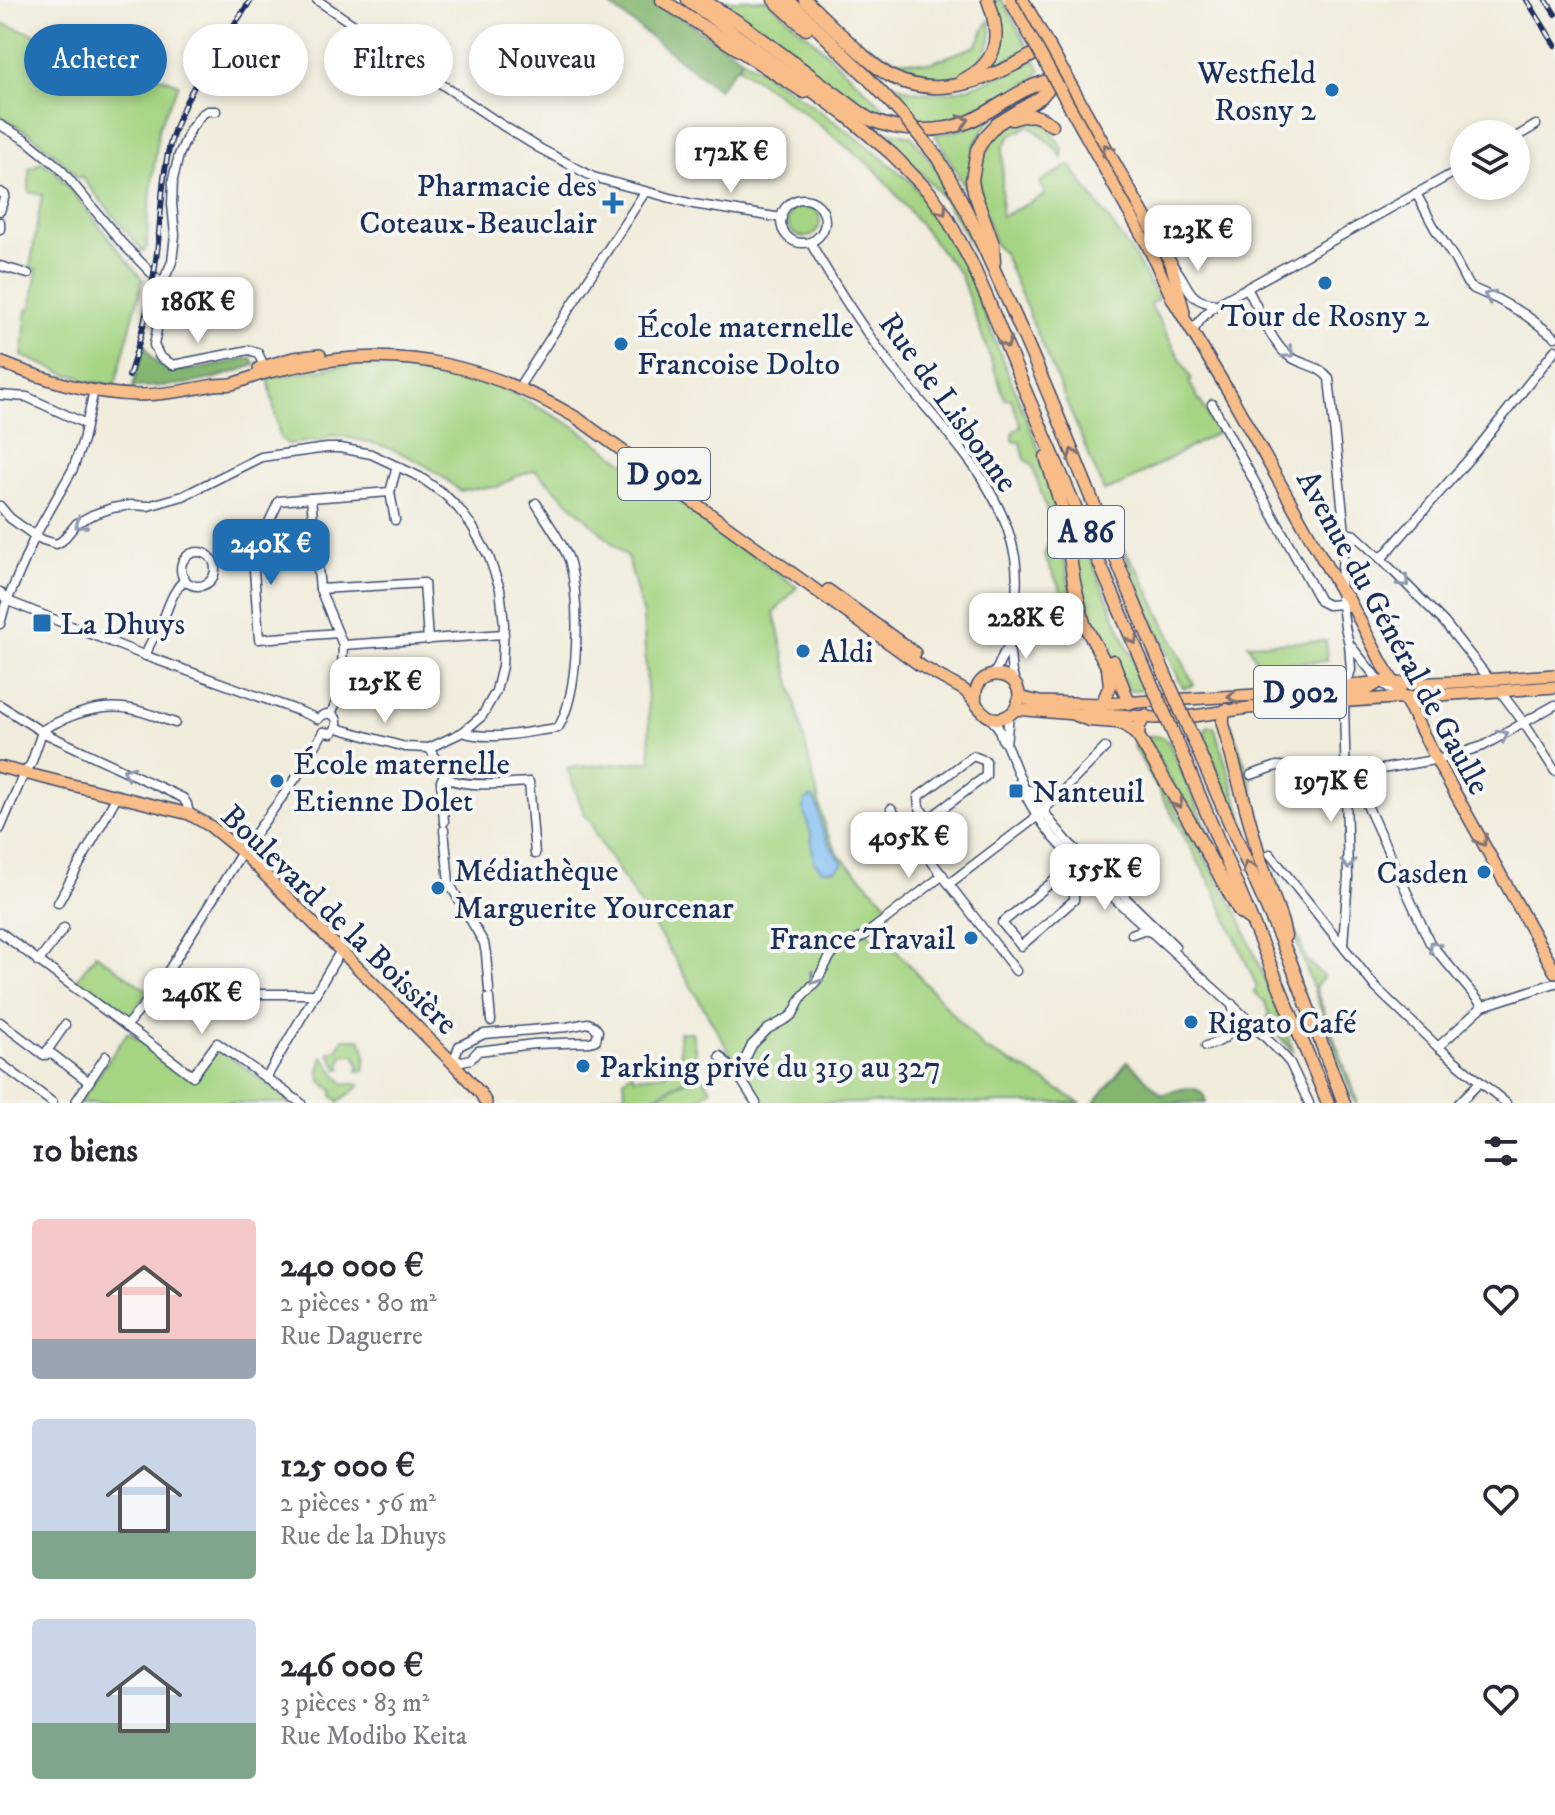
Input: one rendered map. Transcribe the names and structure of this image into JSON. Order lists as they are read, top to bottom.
{
  "streets": {
    "highway": ["A 86"],
    "main road": ["D 902", "Avenue du Général de Gaulle", "Boulevard de la Boissière"],
    "street": ["Rue de Lisbonne"]
  },
  "crossings": [
    ["Rue de Lisbonne", "D 902"],
    ["D 902", "Avenue du Général de Gaulle"]
  ],
  "places": {
    "other": [
      "Westfield Rosny 2",
      "Tour de Rosny 2",
      "École maternelle Francoise Dolto",
      "Aldi",
      "École maternelle Etienne Dolet",
      "Casden",
      "Médiathèque Marguerite Yourcenar",
      "France Travail",
      "Rigato Café",
      "Parking privé du 319 au 327"
    ],
    "health": ["Pharmacie des Coteaux-Beauclair"],
    "transit": ["La Dhuys", "Nanteuil"]
  },
  "page": {
    "chip": [
      "Acheter",
      "Louer",
      "Filtres",
      "Nouveau"
    ],
    "price": [
      "172K €",
      "123K €",
      "186K €",
      "240K €",
      "228K €",
      "125K €",
      "197K €",
      "405K €",
      "155K €",
      "246K €"
    ],
    "heading": "10 biens",
    "list": [
      {
        "name": "240 000 €",
        "note": "2 pièces · 80 m² · Rue Daguerre"
      },
      {
        "name": "125 000 €",
        "note": "2 pièces · 56 m² · Rue de la Dhuys"
      },
      {
        "name": "246 000 €",
        "note": "3 pièces · 83 m² · Rue Modibo Keita"
      }
    ]
  }
}
